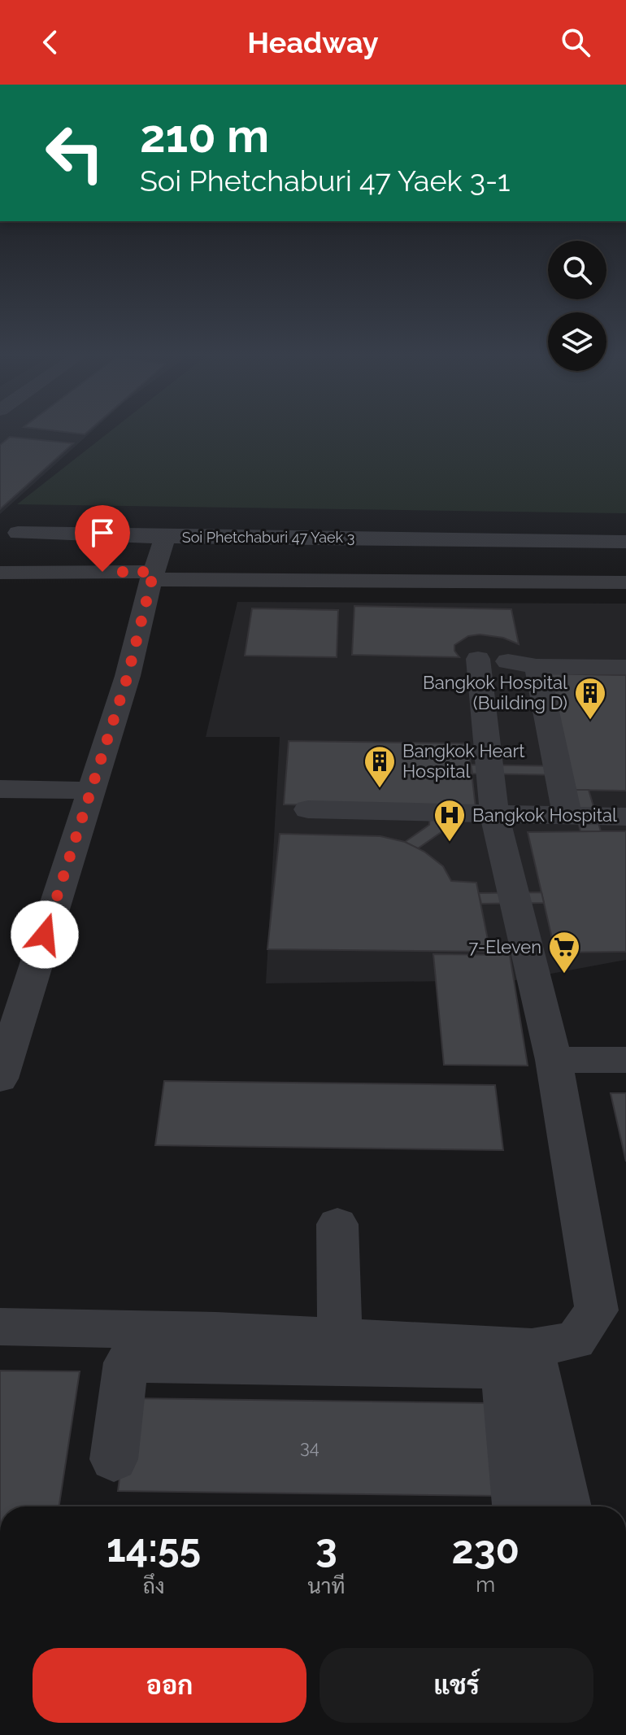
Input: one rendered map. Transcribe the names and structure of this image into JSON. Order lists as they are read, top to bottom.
{
  "streets": {
    "street": ["Soi Phetchaburi 47 Yaek 3"]
  },
  "places": {
    "building": ["Bangkok Hospital (Building D)", "Bangkok Heart Hospital"],
    "hospital": ["Bangkok Hospital"],
    "supermarket": ["7-Eleven"]
  },
  "house_numbers": ["34"],
  "page": {
    "header": "Headway",
    "turn": ["210 m", "Soi Phetchaburi 47 Yaek 3-1"],
    "eta": [
      "14:55",
      "ถึง",
      "3",
      "นาที",
      "230",
      "m"
    ],
    "buttons": ["ออก", "แชร์"]
  }
}
